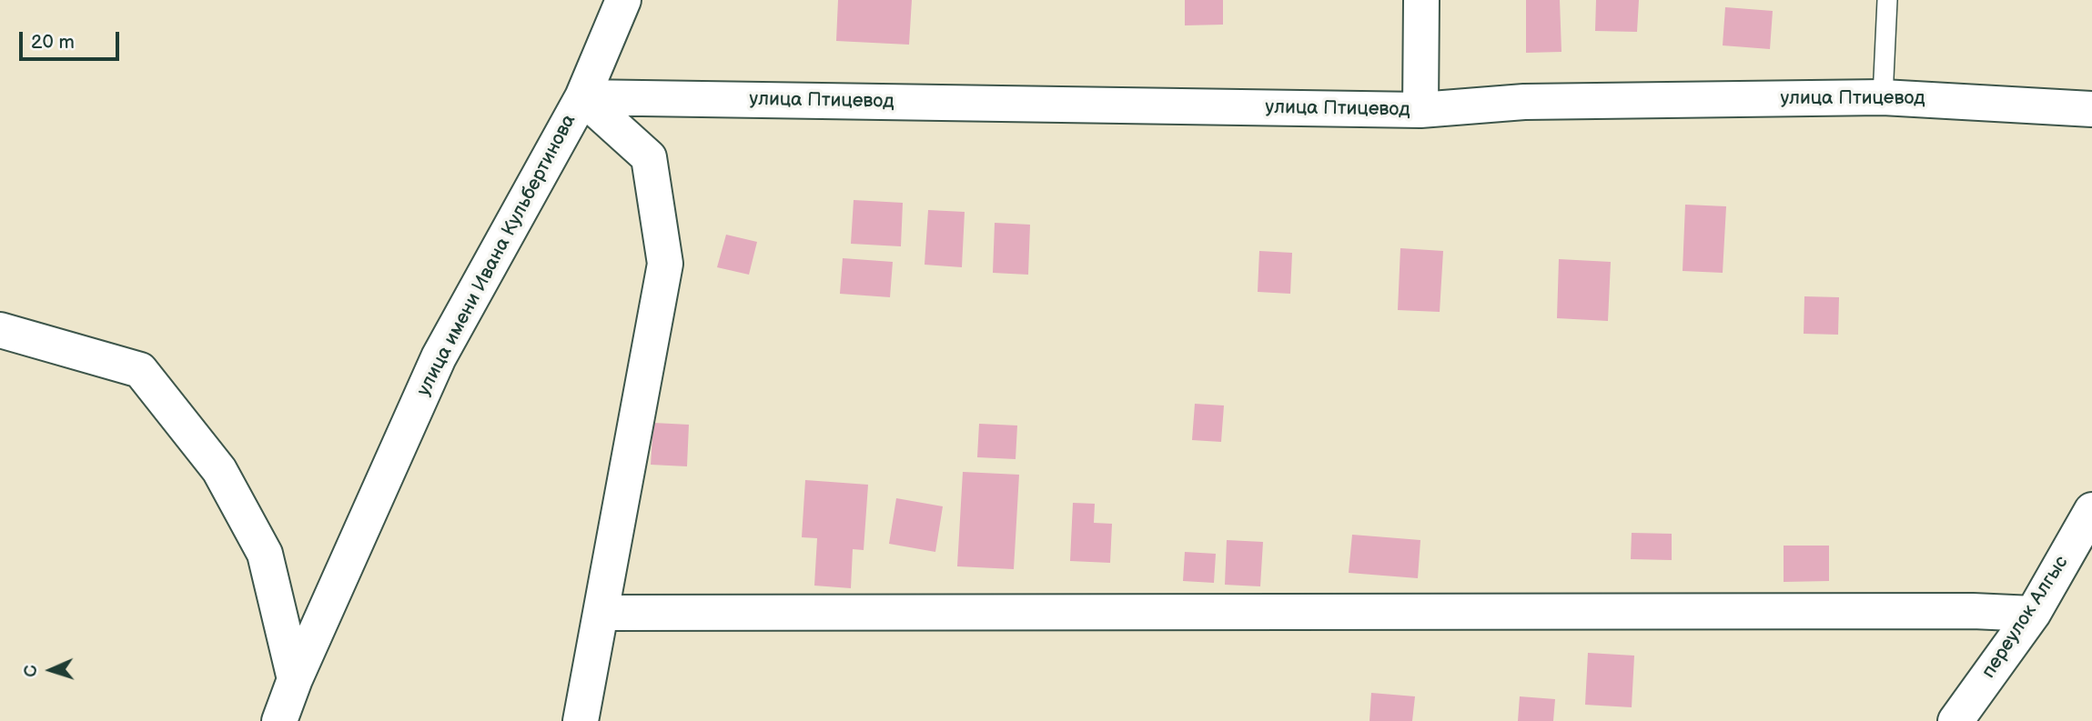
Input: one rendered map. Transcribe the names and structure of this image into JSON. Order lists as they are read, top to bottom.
{
  "streets": {
    "street": ["улица Птицевод", "улица имени Ивана Кульбертинова", "переулок Алгыс"]
  },
  "crossings": [
    ["улица Птицевод", "улица имени Ивана Кульбертинова"]
  ],
  "scale_bar": "20 m",
  "north": "left"
}
